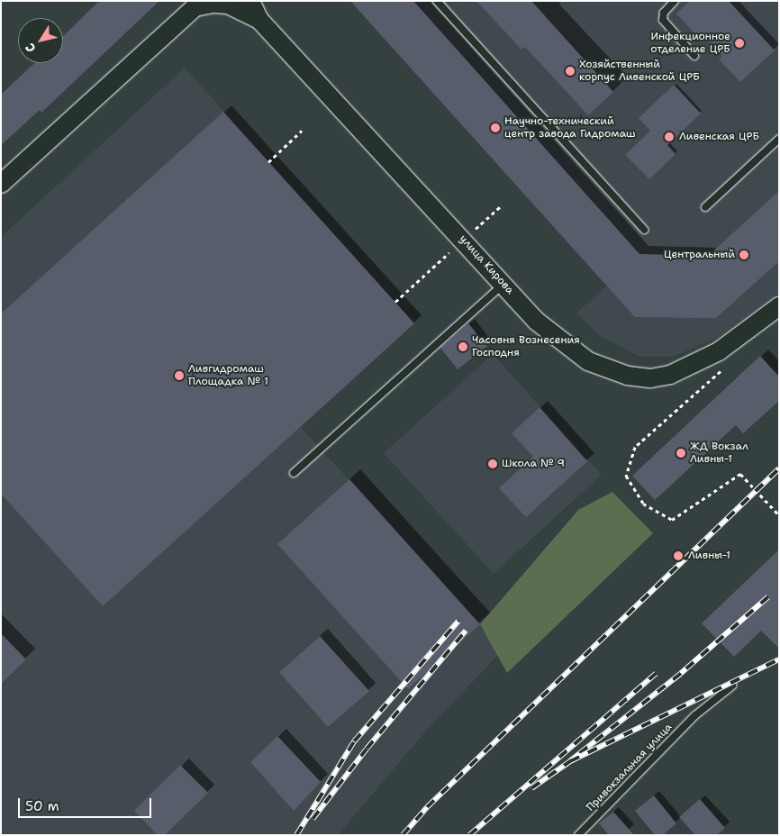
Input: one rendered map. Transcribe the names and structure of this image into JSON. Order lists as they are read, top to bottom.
{
  "streets": {
    "street": ["улица Кирова"],
    "lane": ["Привокзальная улица"]
  },
  "places": [
    "Инфекционное отделение ЦРБ",
    "Хозяйственный корпус Ливенской ЦРБ",
    "Научно-технический центр завода Гидромаш",
    "Ливенская ЦРБ",
    "Центральный",
    "Часовня Вознесения Господня",
    "Ливгидромаш Площадка № 1",
    "ЖД Вокзал Ливны-1",
    "Школа № 9",
    "Ливны-1"
  ],
  "scale_bar": "50 m",
  "north": "bottom left"
}
